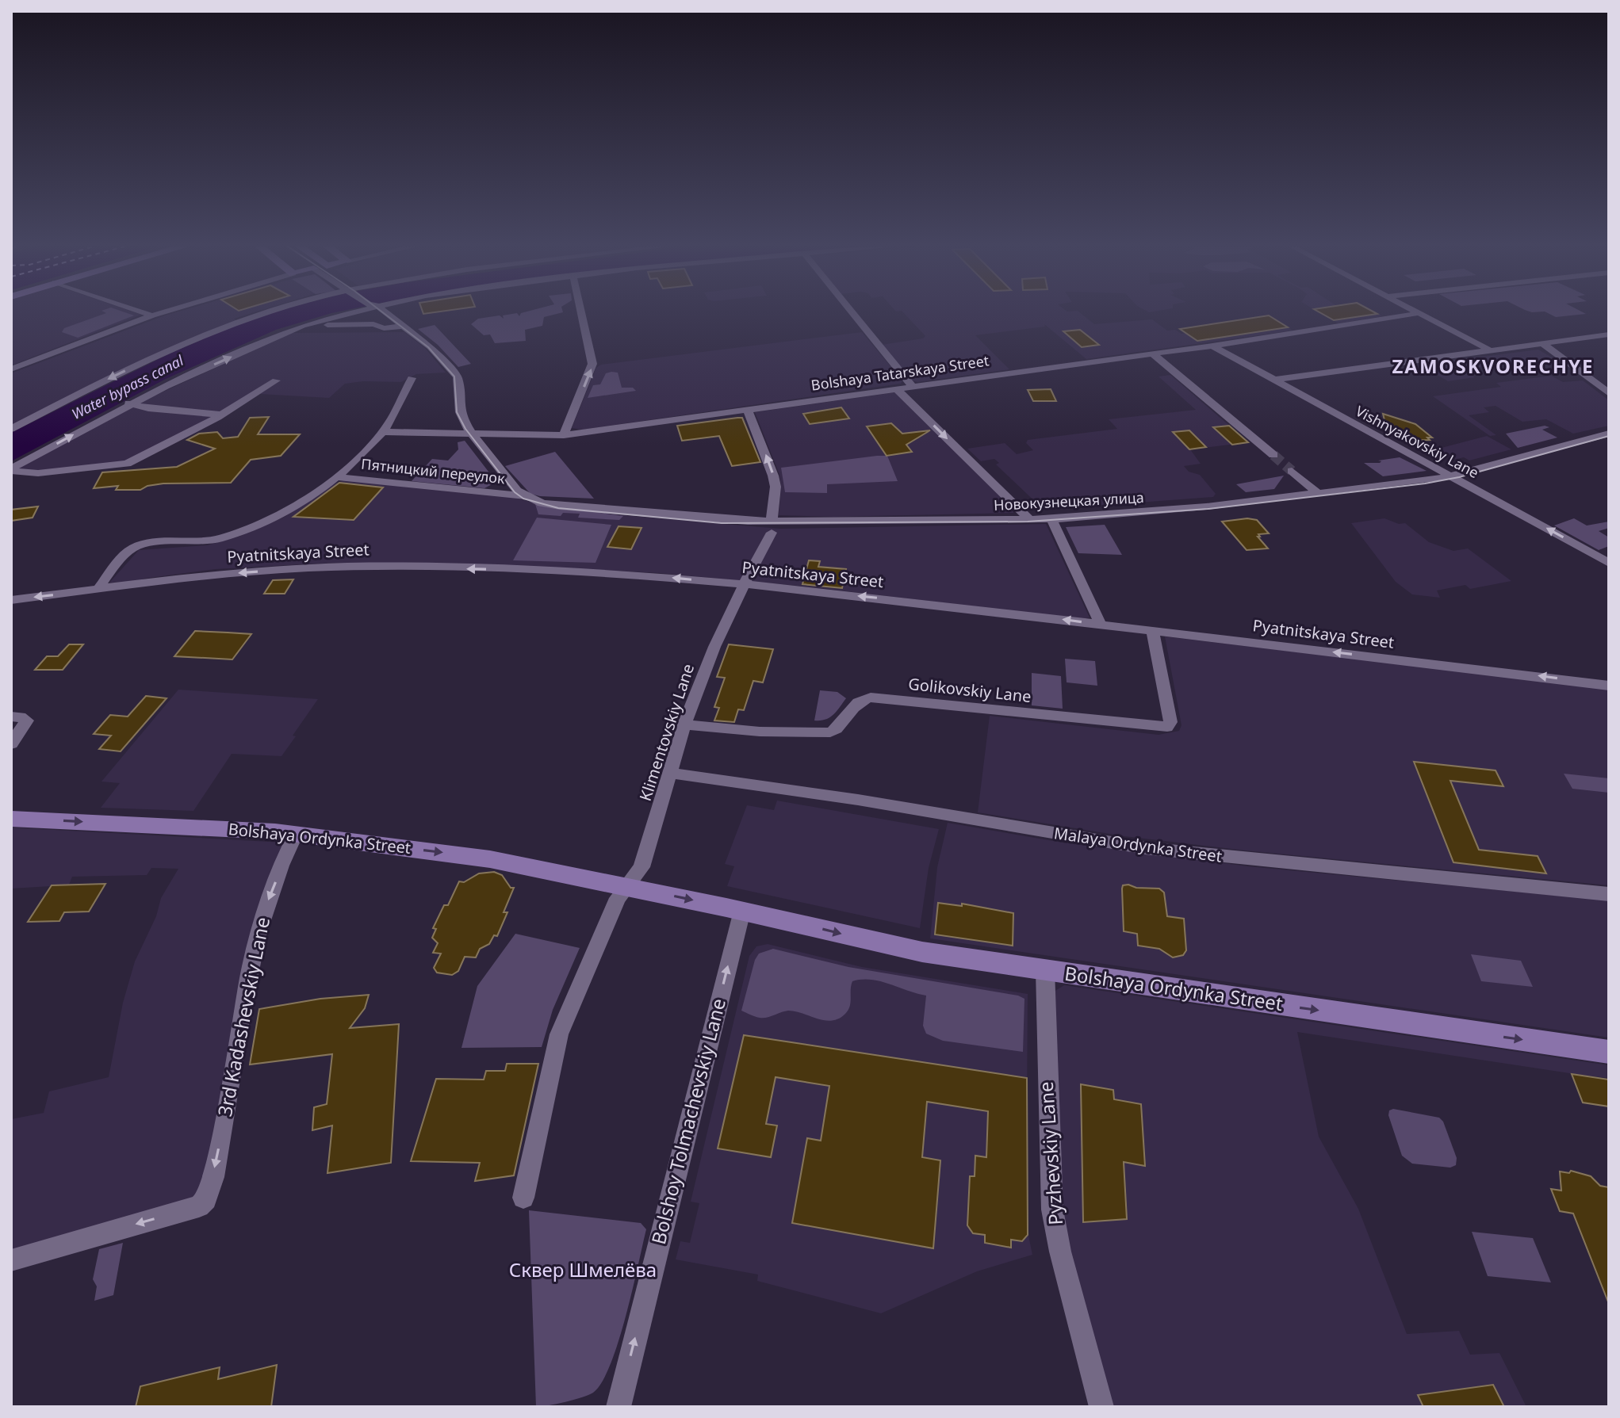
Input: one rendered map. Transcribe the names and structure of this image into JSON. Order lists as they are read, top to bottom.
{
  "streets": {
    "main road": ["Bolshaya Ordynka Street"],
    "street": [
      "Bolshaya Tatarskaya Street",
      "Vishnyakovskiy Lane",
      "Пятницкий переулок",
      "Новокузнецкая улица",
      "Pyatnitskaya Street",
      "Golikovskiy Lane",
      "Klimentovskiy Lane",
      "Malaya Ordynka Street",
      "3rd Kadashevskiy Lane",
      "Bolshoy Tolmachevskiy Lane",
      "Pyzhevskiy Lane"
    ]
  },
  "crossings": [
    ["Bolshaya Tatarskaya Street", "Vishnyakovskiy Lane"],
    ["Vishnyakovskiy Lane", "Новокузнецкая улица"],
    ["Пятницкий переулок", "Новокузнецкая улица"],
    ["Новокузнецкая улица", "Klimentovskiy Lane"],
    ["Pyatnitskaya Street", "Golikovskiy Lane"],
    ["Golikovskiy Lane", "Klimentovskiy Lane"],
    ["Klimentovskiy Lane", "Bolshaya Ordynka Street"],
    ["Klimentovskiy Lane", "Malaya Ordynka Street"],
    ["Bolshaya Ordynka Street", "3rd Kadashevskiy Lane"],
    ["Bolshaya Ordynka Street", "Bolshoy Tolmachevskiy Lane"],
    ["Bolshaya Ordynka Street", "Pyzhevskiy Lane"]
  ],
  "one_way": [
    "Vishnyakovskiy Lane",
    "Pyatnitskaya Street",
    "Bolshaya Ordynka Street",
    "3rd Kadashevskiy Lane",
    "Bolshoy Tolmachevskiy Lane"
  ],
  "districts": ["ZAMOSKVORECHYE"],
  "water": ["Water bypass canal"],
  "parks": ["Сквер Шмелёва"]
}
